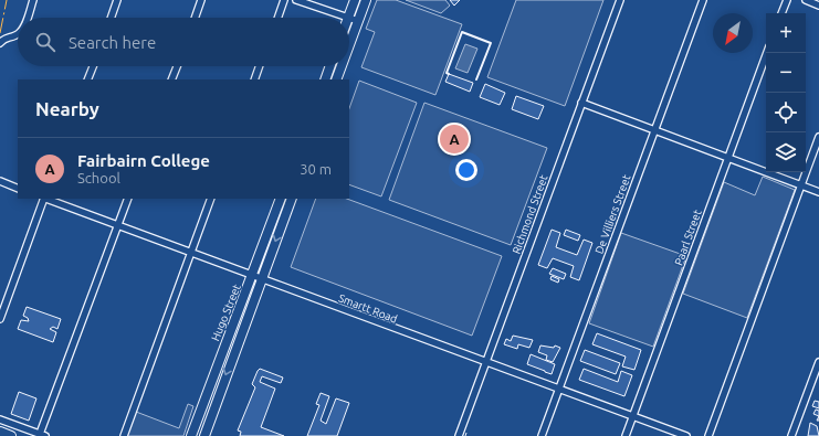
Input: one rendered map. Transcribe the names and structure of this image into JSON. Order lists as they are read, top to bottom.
{
  "streets": {
    "street": [
      "Richmond Street",
      "De Villiers Street",
      "Paarl Street",
      "Smartt Road",
      "Hugo Street"
    ]
  },
  "crossings": [
    ["Richmond Street", "Smartt Road"],
    ["De Villiers Street", "Smartt Road"],
    ["Paarl Street", "Smartt Road"],
    ["Smartt Road", "Hugo Street"]
  ],
  "north": "bottom left",
  "page": {
    "map_buttons": ["+", "−"],
    "search": "Search here",
    "heading": "Nearby",
    "pins": "A",
    "list": [
      {
        "mark": "A",
        "name": "Fairbairn College",
        "note": "School",
        "value": "30 m"
      }
    ]
  }
}
